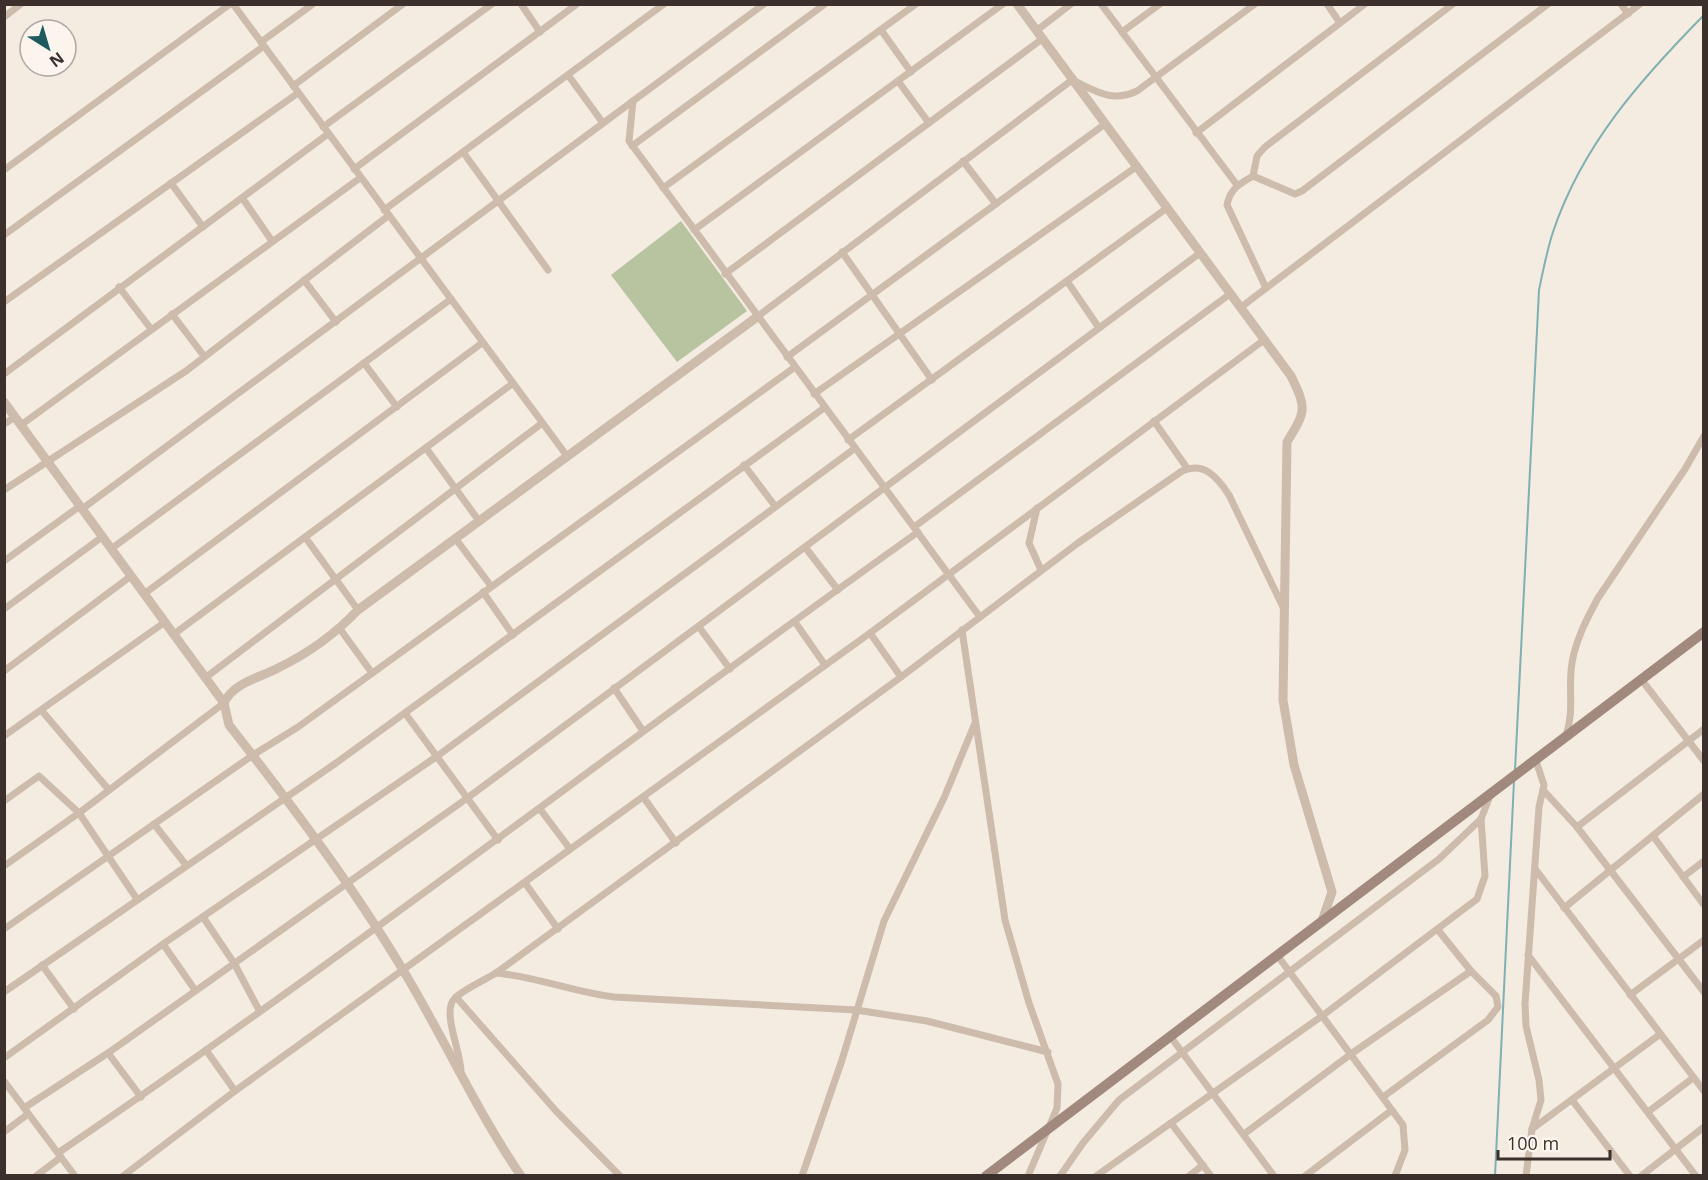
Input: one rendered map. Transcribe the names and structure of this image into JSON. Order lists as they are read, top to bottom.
{
  "scale_bar": "100 m",
  "north": "bottom right"
}
